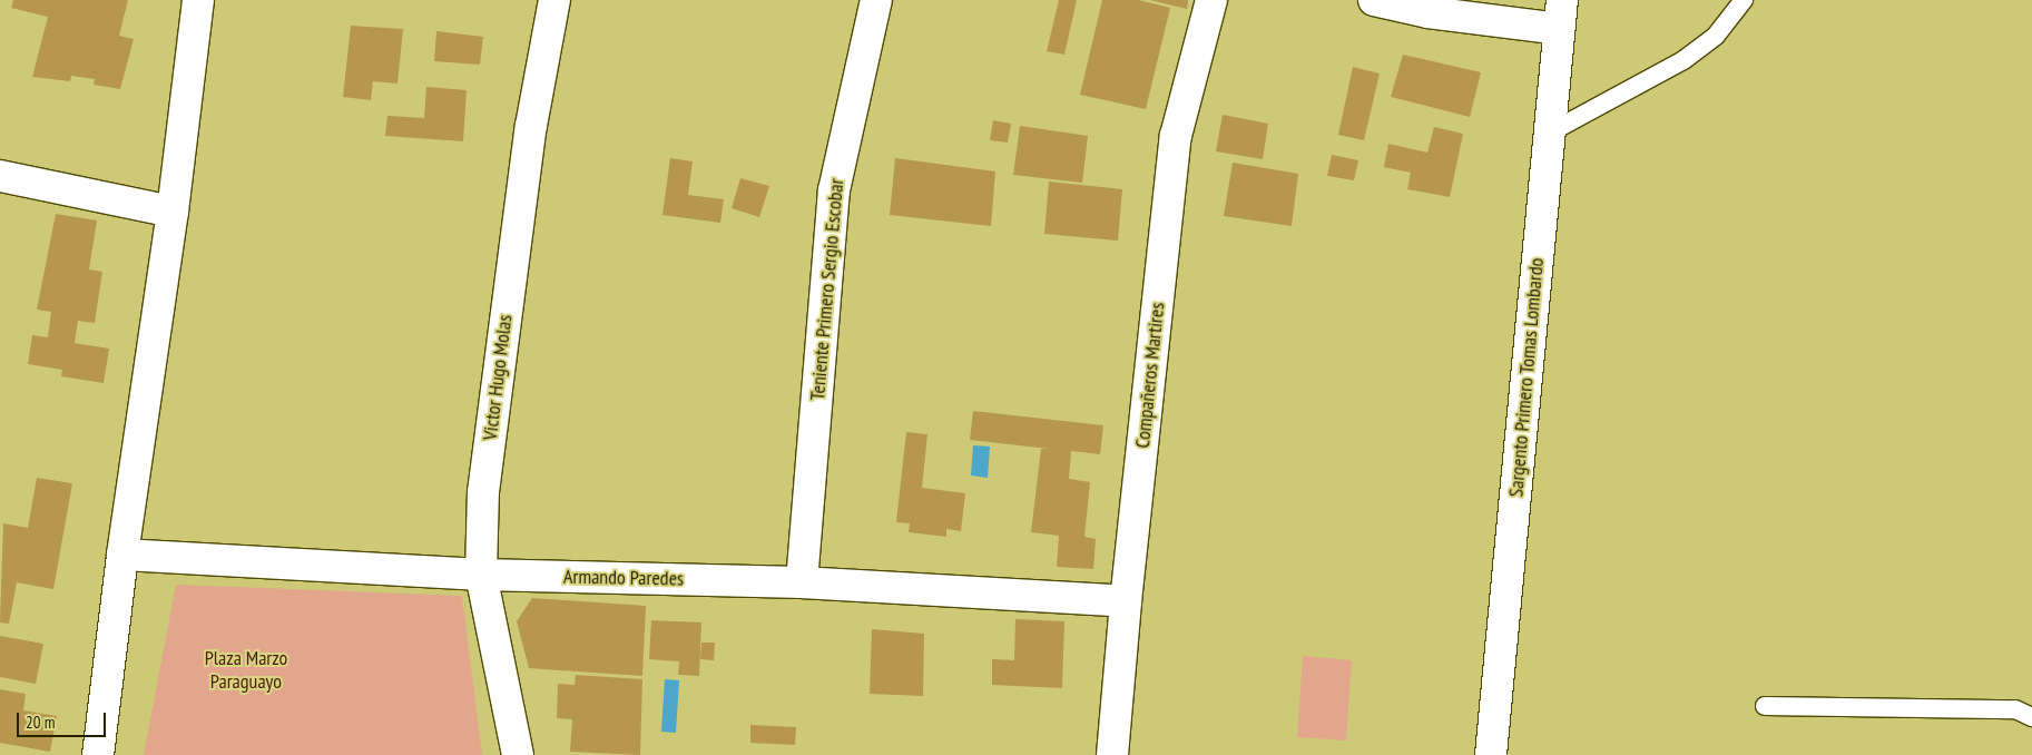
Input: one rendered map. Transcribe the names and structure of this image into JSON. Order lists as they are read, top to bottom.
{
  "streets": {
    "street": [
      "Teniente Primero Sergio Escobar",
      "Compañeros Martires",
      "Victor Hugo Molas",
      "Sargento Primero Tomas Lombardo",
      "Armando Paredes"
    ]
  },
  "crossings": [
    ["Teniente Primero Sergio Escobar", "Armando Paredes"],
    ["Compañeros Martires", "Armando Paredes"],
    ["Victor Hugo Molas", "Armando Paredes"]
  ],
  "parks": ["Plaza Marzo Paraguayo"],
  "scale_bar": "20 m"
}
